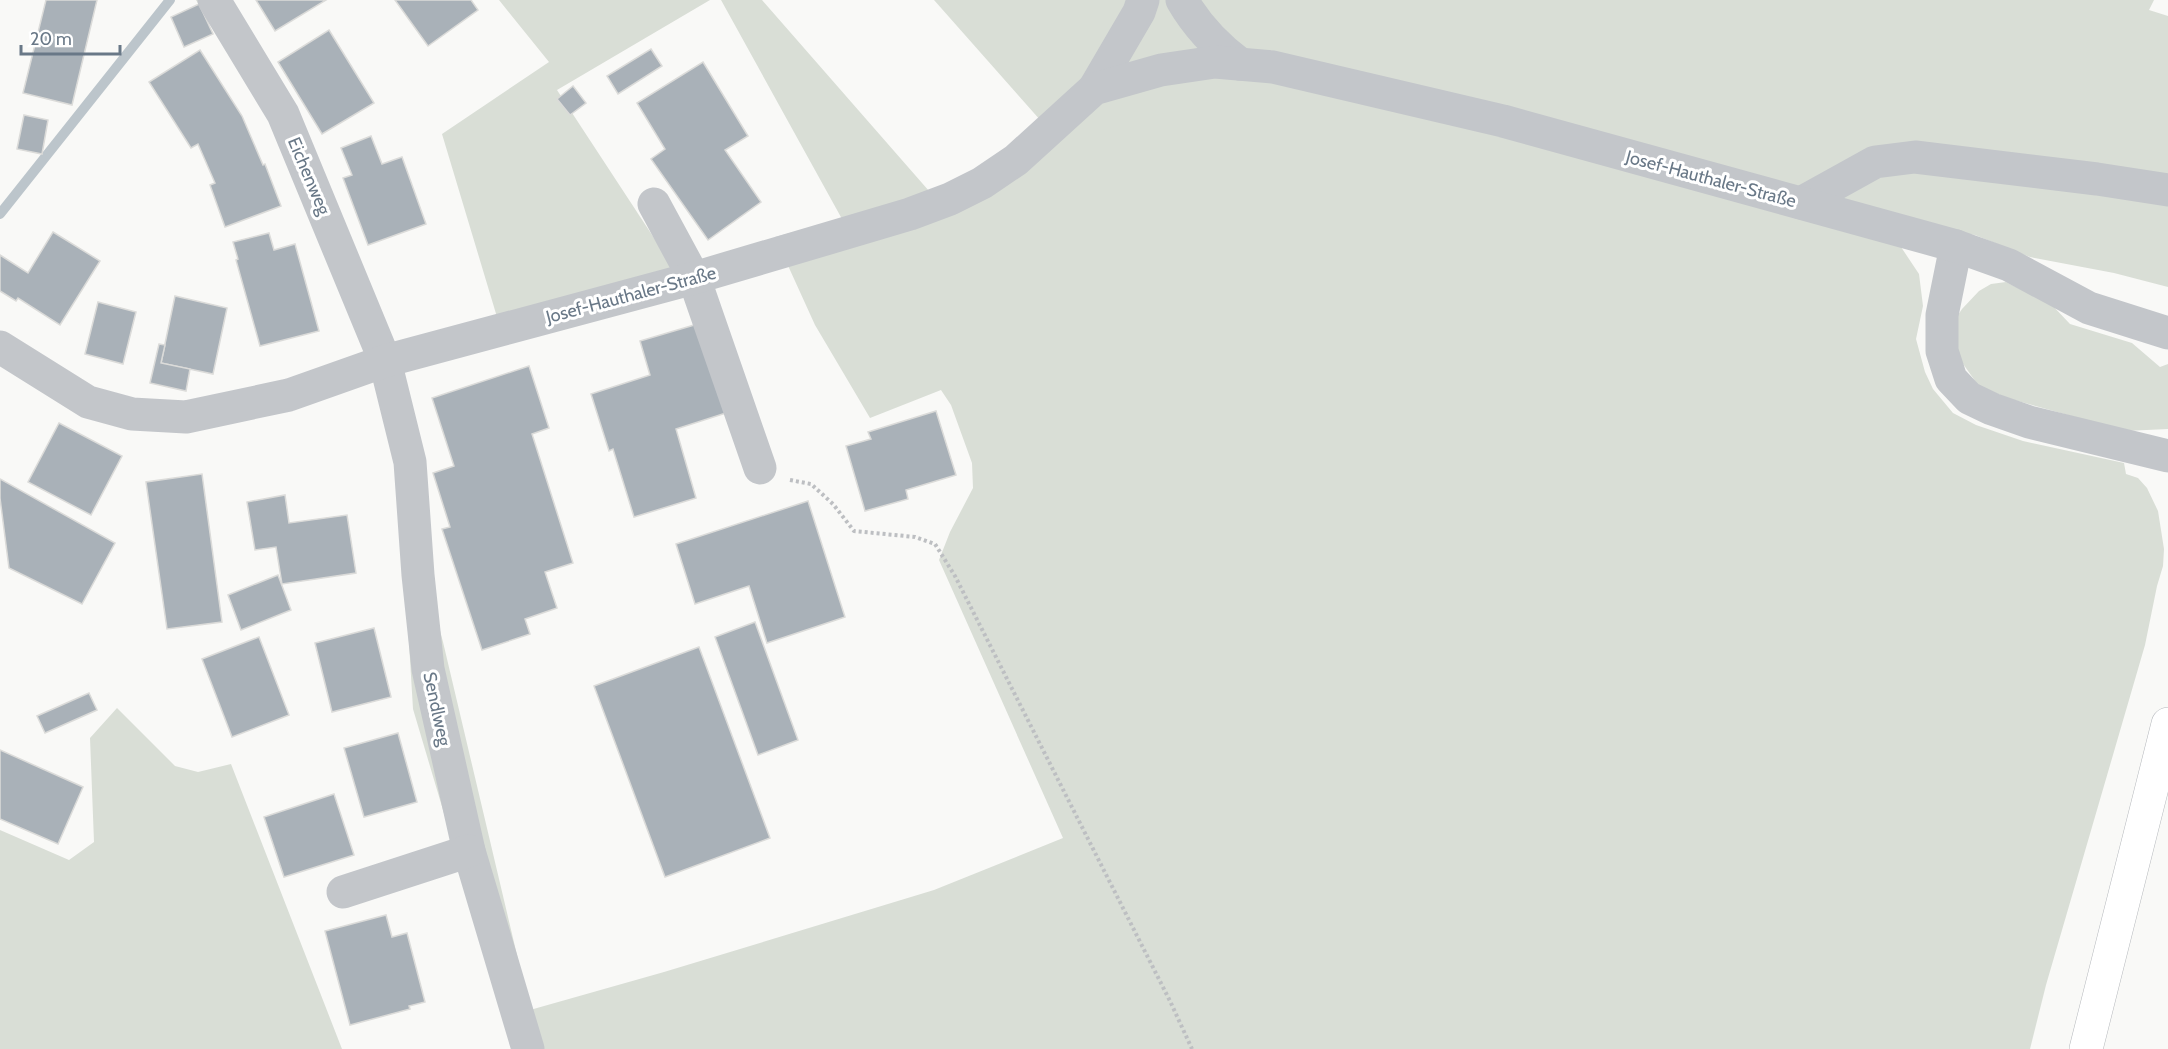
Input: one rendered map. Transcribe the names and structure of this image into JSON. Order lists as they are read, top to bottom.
{
  "streets": {
    "street": ["Eichenweg", "Josef-Hauthaler-Straße", "Sendlweg"]
  },
  "crossings": [
    ["Eichenweg", "Josef-Hauthaler-Straße"],
    ["Eichenweg", "Sendlweg"],
    ["Josef-Hauthaler-Straße", "Sendlweg"]
  ],
  "scale_bar": "20 m"
}
